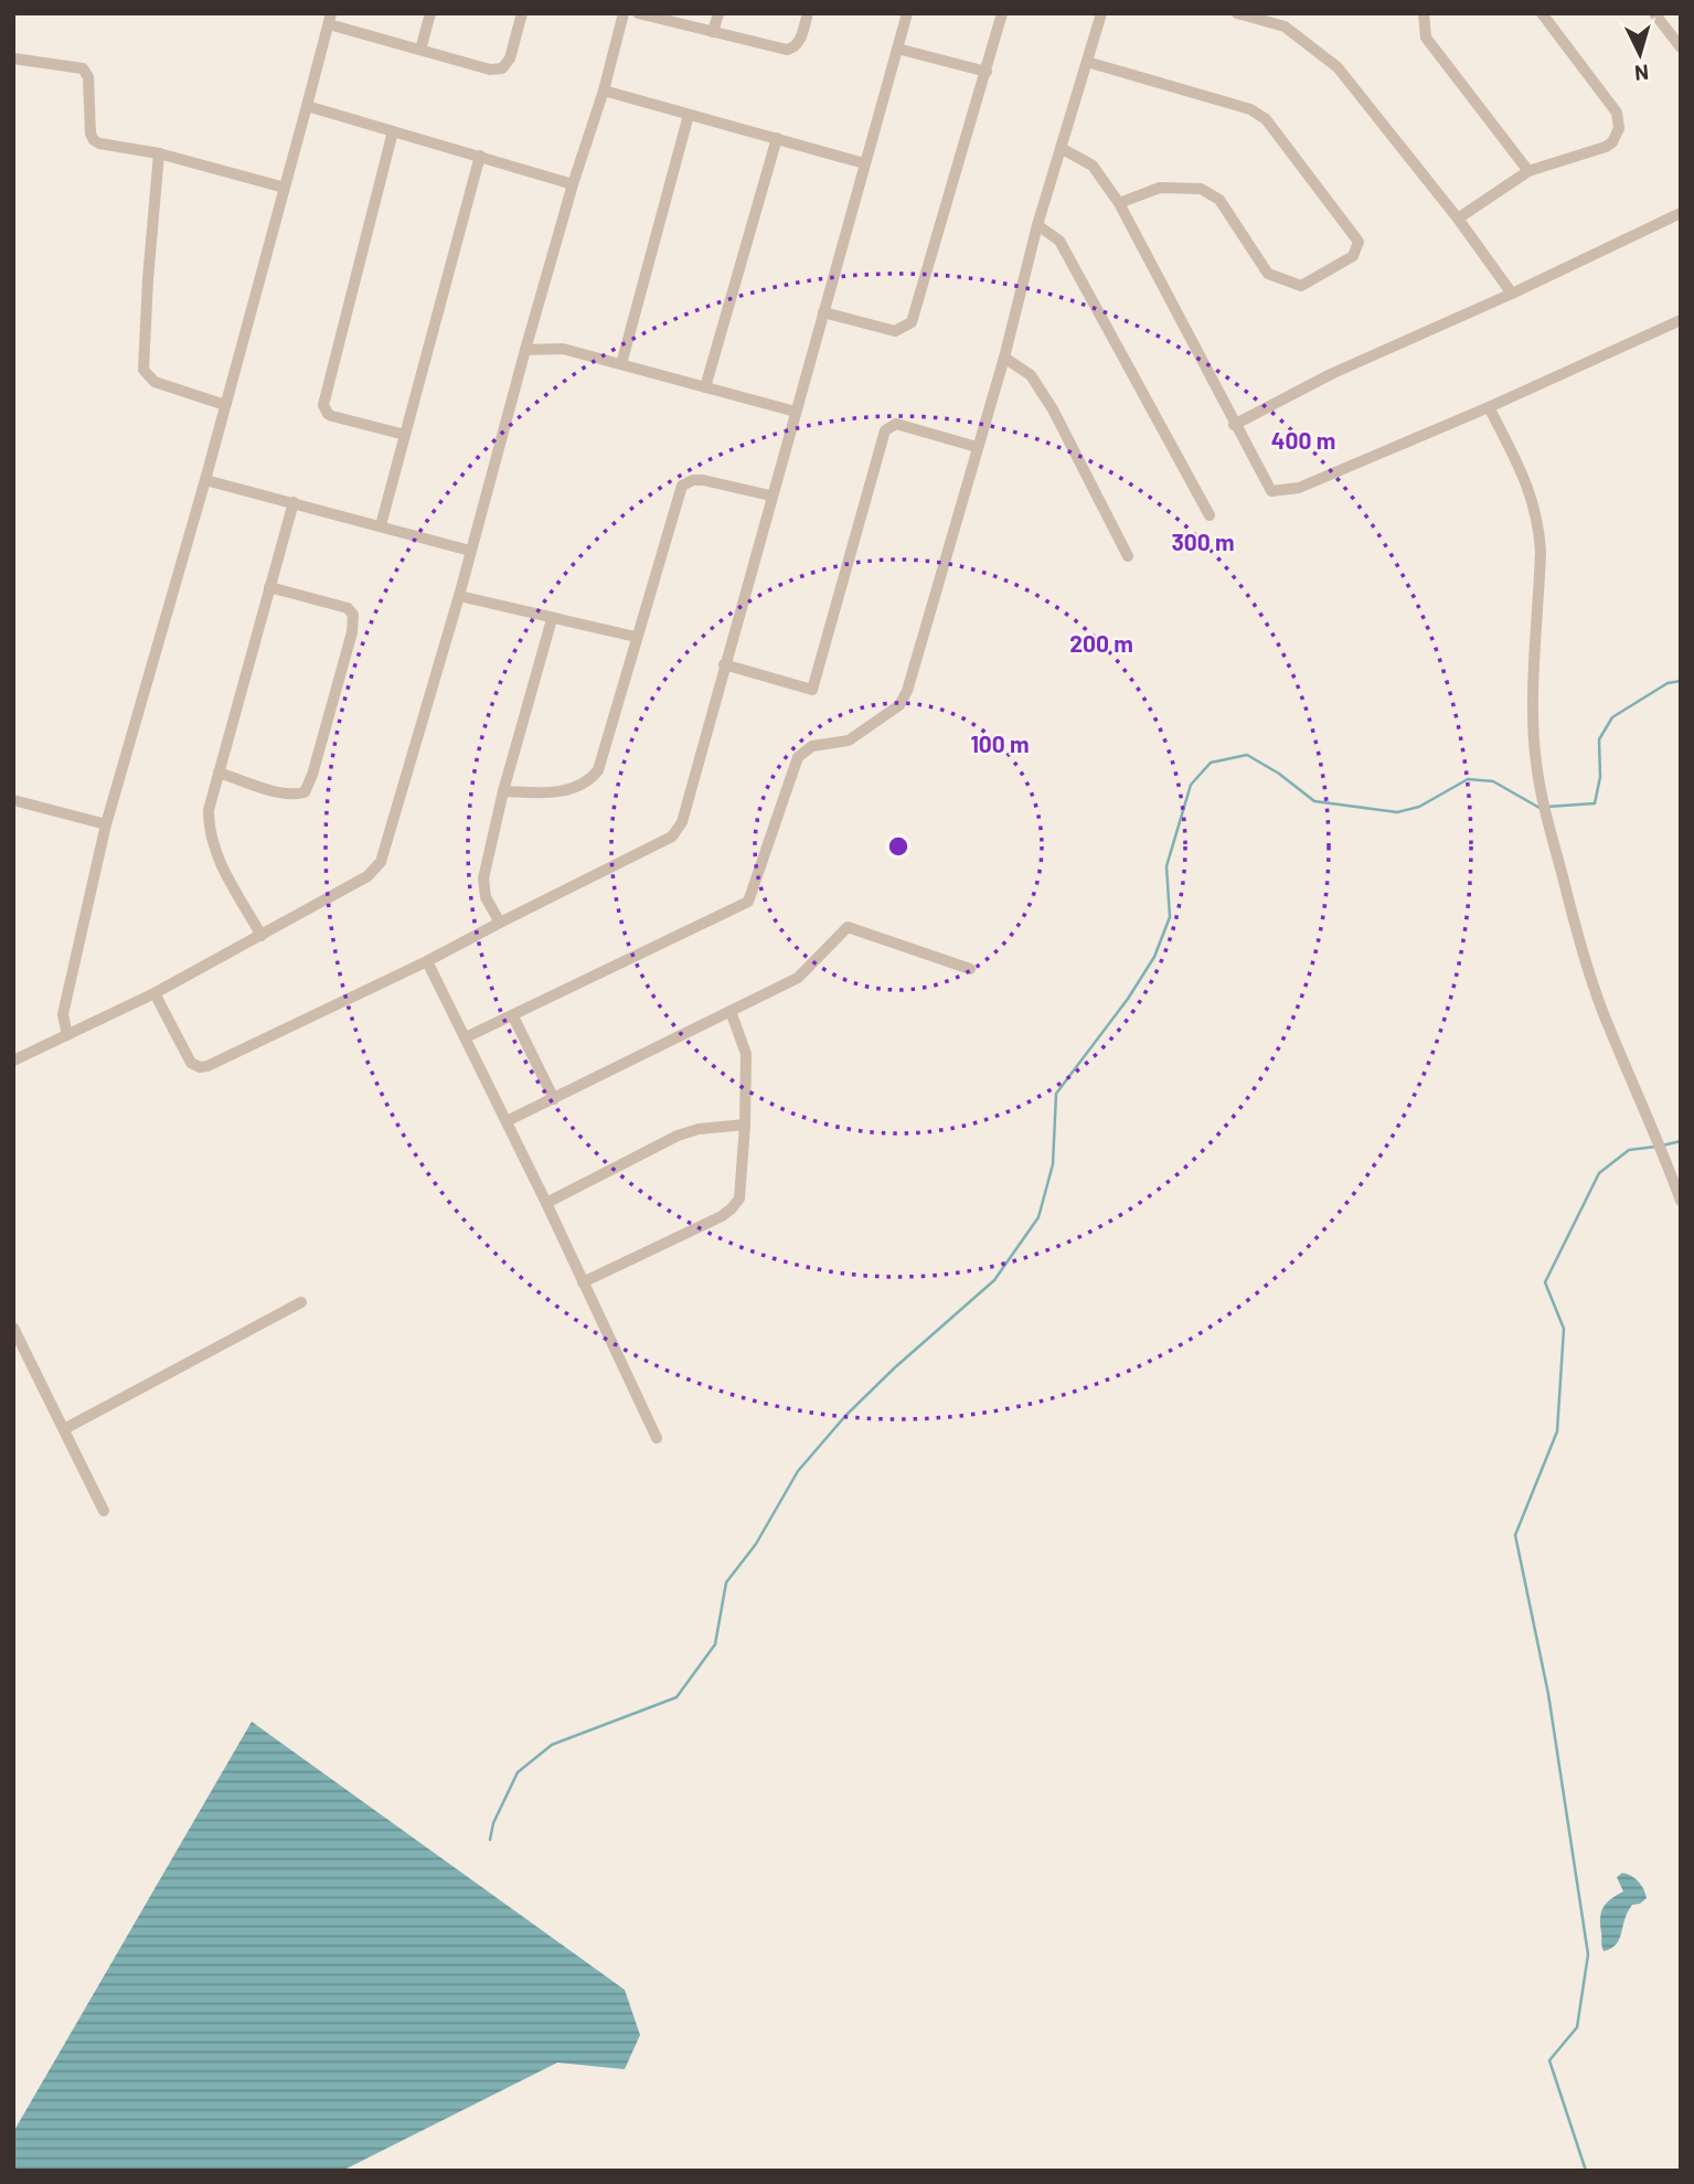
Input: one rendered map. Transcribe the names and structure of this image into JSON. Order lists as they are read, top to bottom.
{
  "north": "bottom",
  "rings": [
    "400 m",
    "300 m",
    "200 m",
    "100 m"
  ]
}
